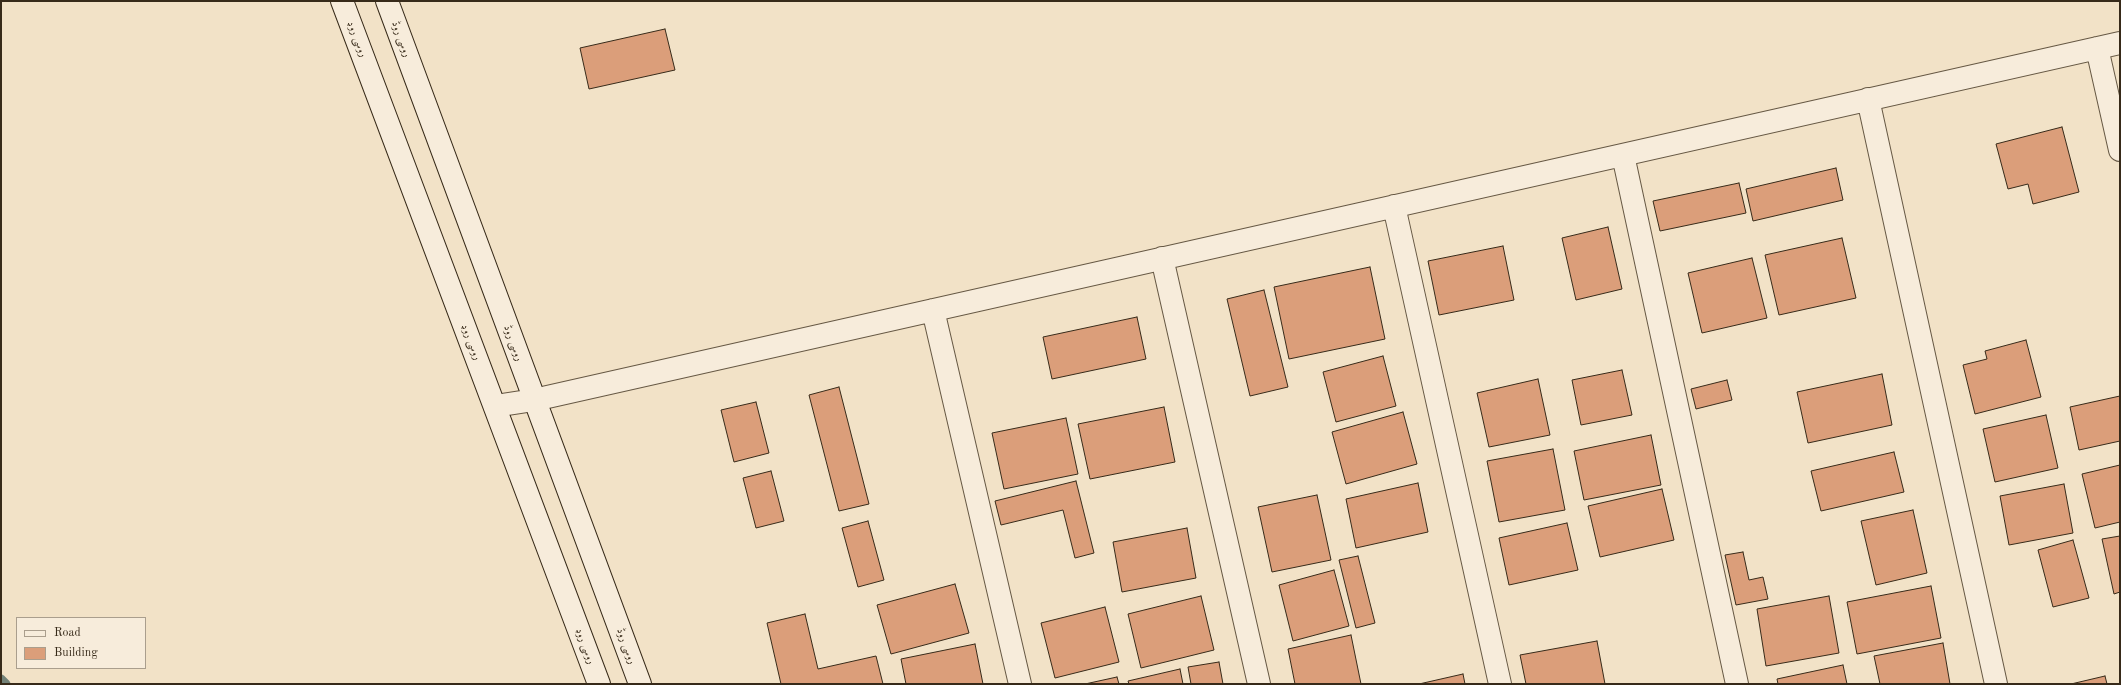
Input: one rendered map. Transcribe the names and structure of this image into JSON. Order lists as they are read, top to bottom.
{
  "streets": {
    "street": ["روسی روډ", "روسی روڈ"]
  },
  "legend": ["Road", "Building"]
}
